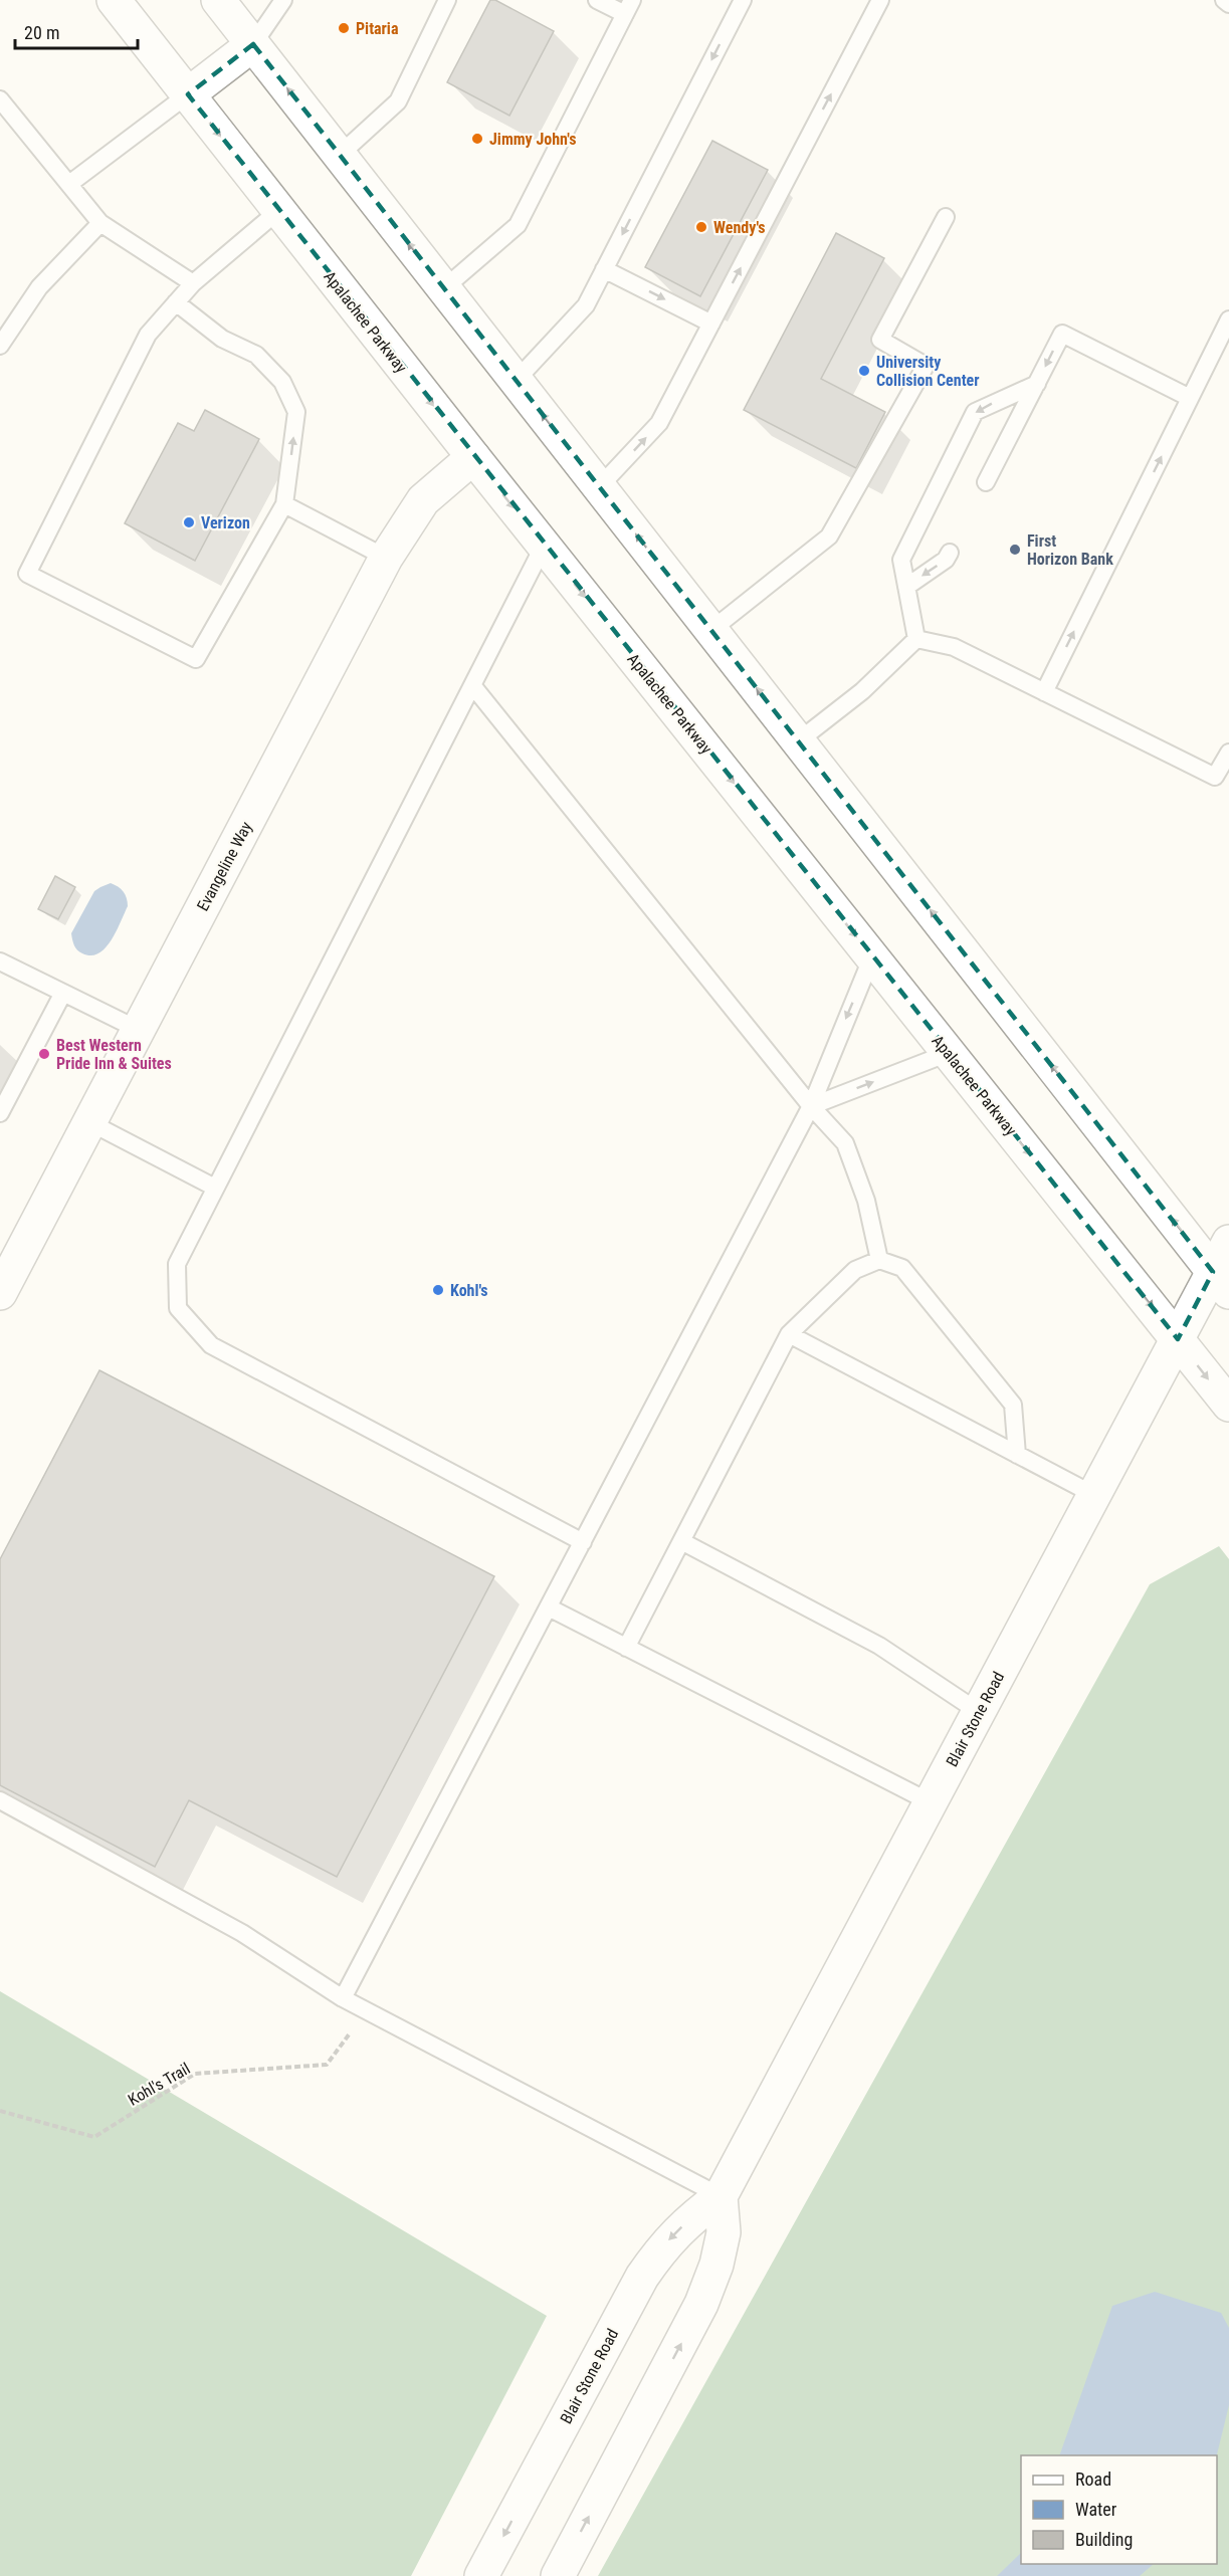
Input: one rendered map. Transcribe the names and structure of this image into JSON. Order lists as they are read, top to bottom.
{
  "streets": {
    "main road": ["Apalachee Parkway", "Evangeline Way", "Blair Stone Road"],
    "path": ["Kohl's Trail"]
  },
  "crossings": [
    ["Apalachee Parkway", "Evangeline Way"],
    ["Apalachee Parkway", "Blair Stone Road"]
  ],
  "places": [
    "Pitaria",
    "Jimmy John's",
    "Wendy's",
    "University Collision Center",
    "Verizon",
    "First Horizon Bank",
    "Best Western Pride Inn & Suites",
    "Kohl's"
  ],
  "legend": ["Road", "Water", "Building"],
  "scale_bar": "20 m"
}
